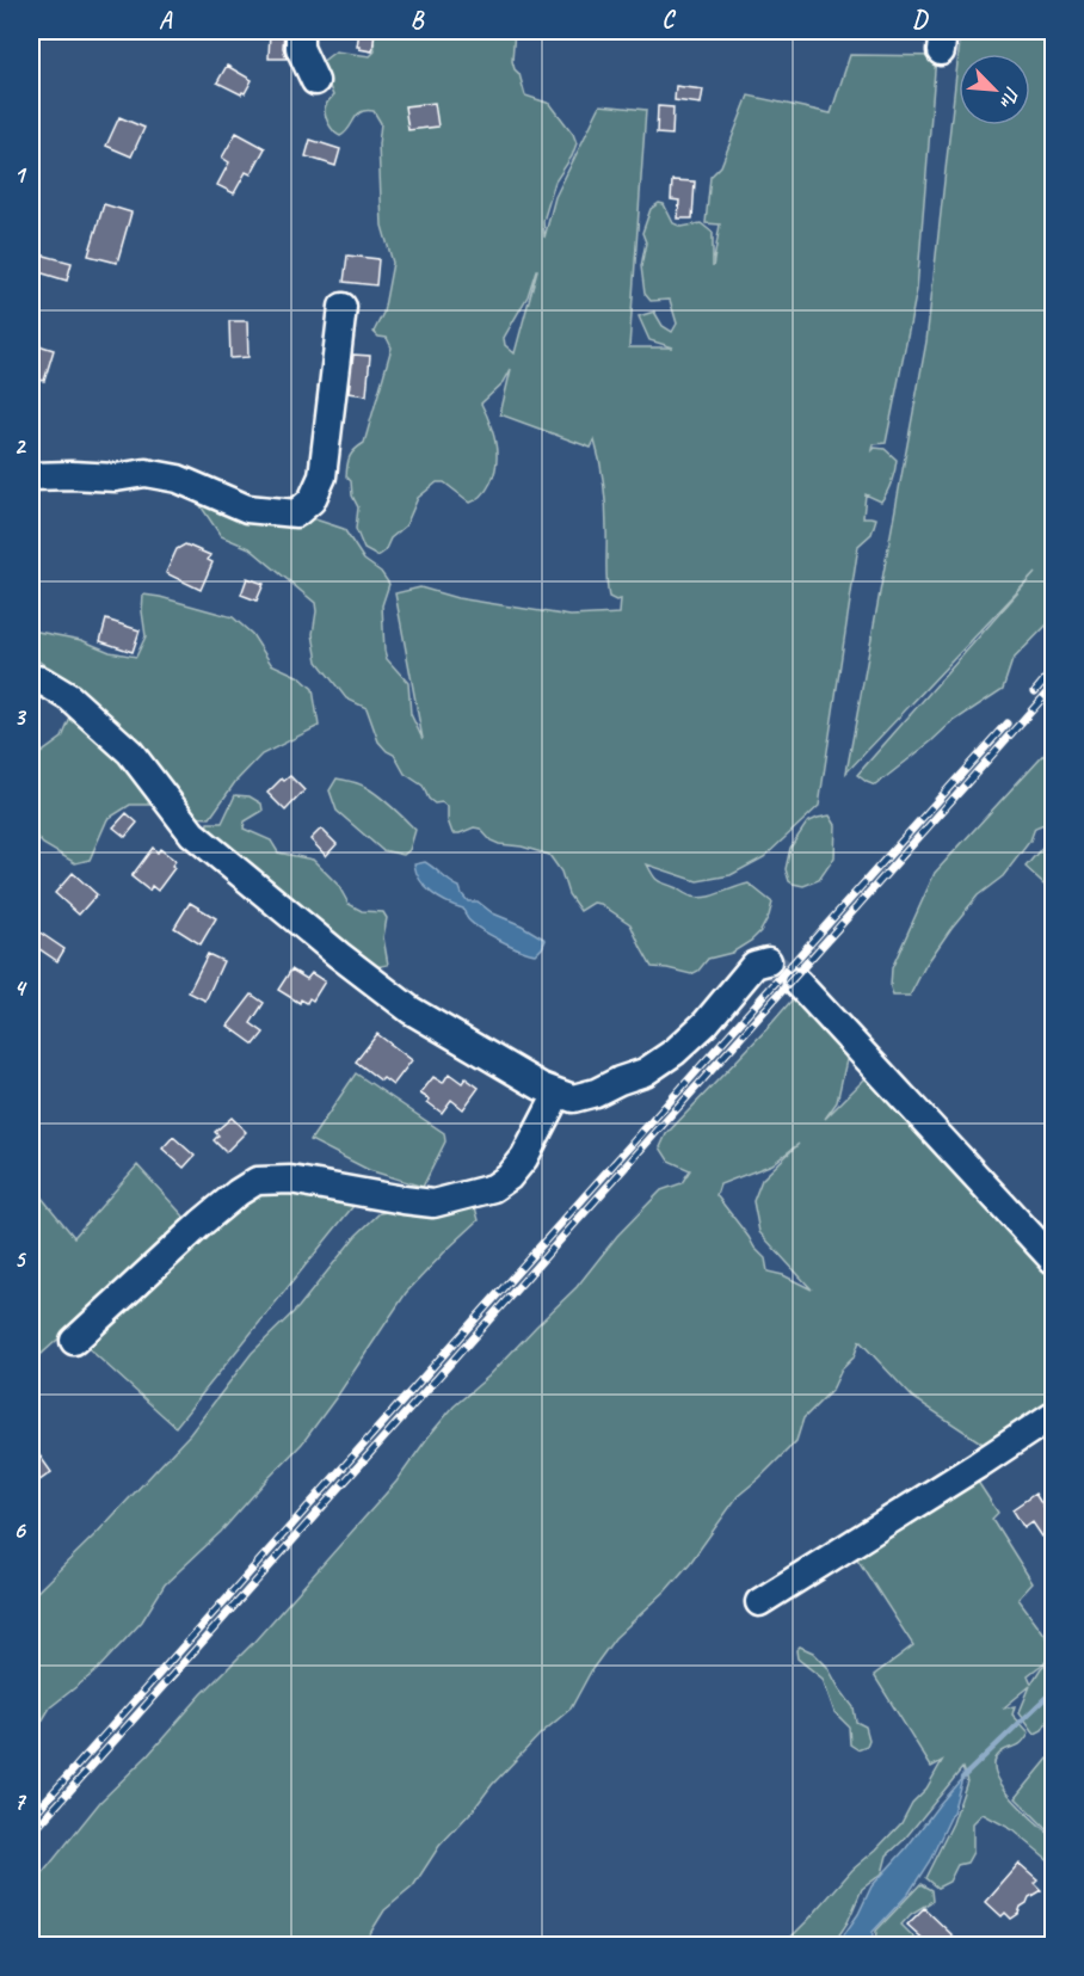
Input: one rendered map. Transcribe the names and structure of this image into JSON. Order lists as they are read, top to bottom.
{
  "north": "bottom right",
  "grid": {
    "columns": [
      "A",
      "B",
      "C",
      "D"
    ],
    "rows": [
      "1",
      "2",
      "3",
      "4",
      "5",
      "6",
      "7"
    ]
  }
}
